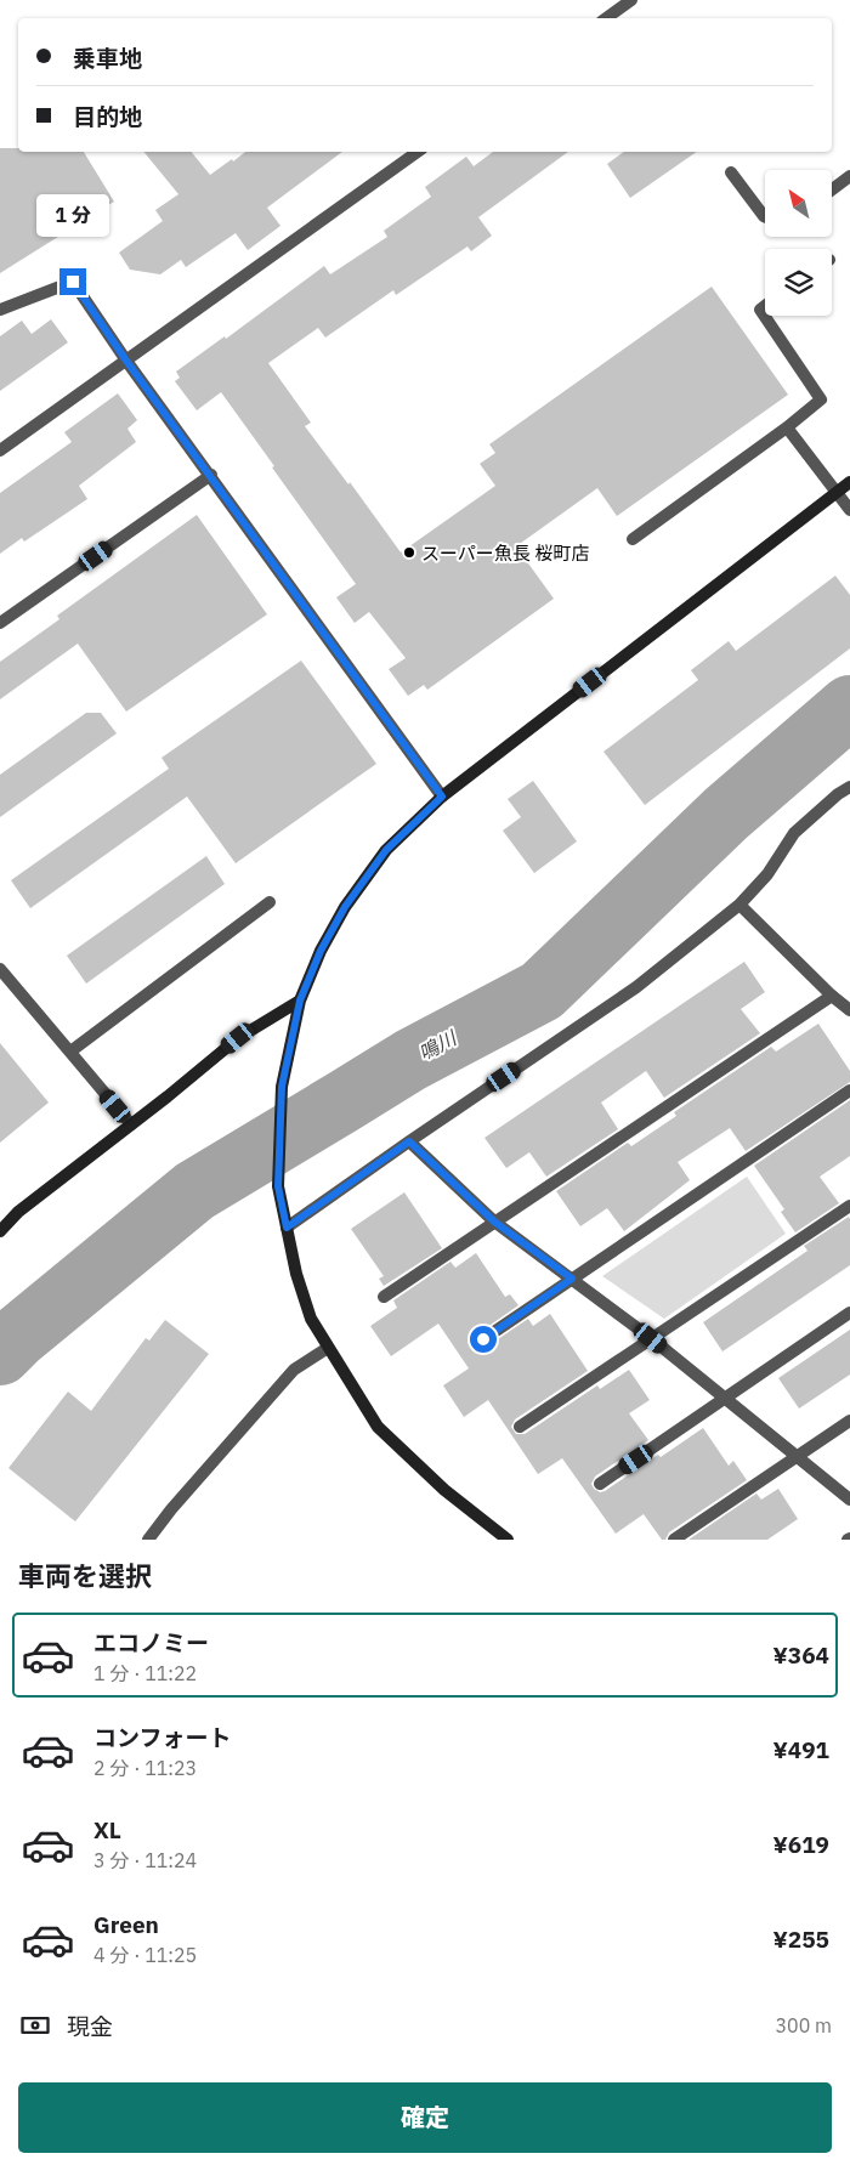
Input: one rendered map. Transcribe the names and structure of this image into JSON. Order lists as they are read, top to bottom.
{
  "water": ["鳴川"],
  "places": ["スーパー魚長 桜町店"],
  "north": "top left",
  "page": {
    "banner": ["乗車地", "目的地"],
    "bubble": "1 分",
    "heading": "車両を選択",
    "list": [
      {
        "name": "エコノミー",
        "note": "1 分 · 11:22",
        "value": "¥364"
      },
      {
        "name": "コンフォート",
        "note": "2 分 · 11:23",
        "value": "¥491"
      },
      {
        "name": "XL",
        "note": "3 分 · 11:24",
        "value": "¥619"
      },
      {
        "name": "Green",
        "note": "4 分 · 11:25",
        "value": "¥255"
      }
    ],
    "pay": ["現金", "300 m"],
    "buttons": "確定"
  }
}
